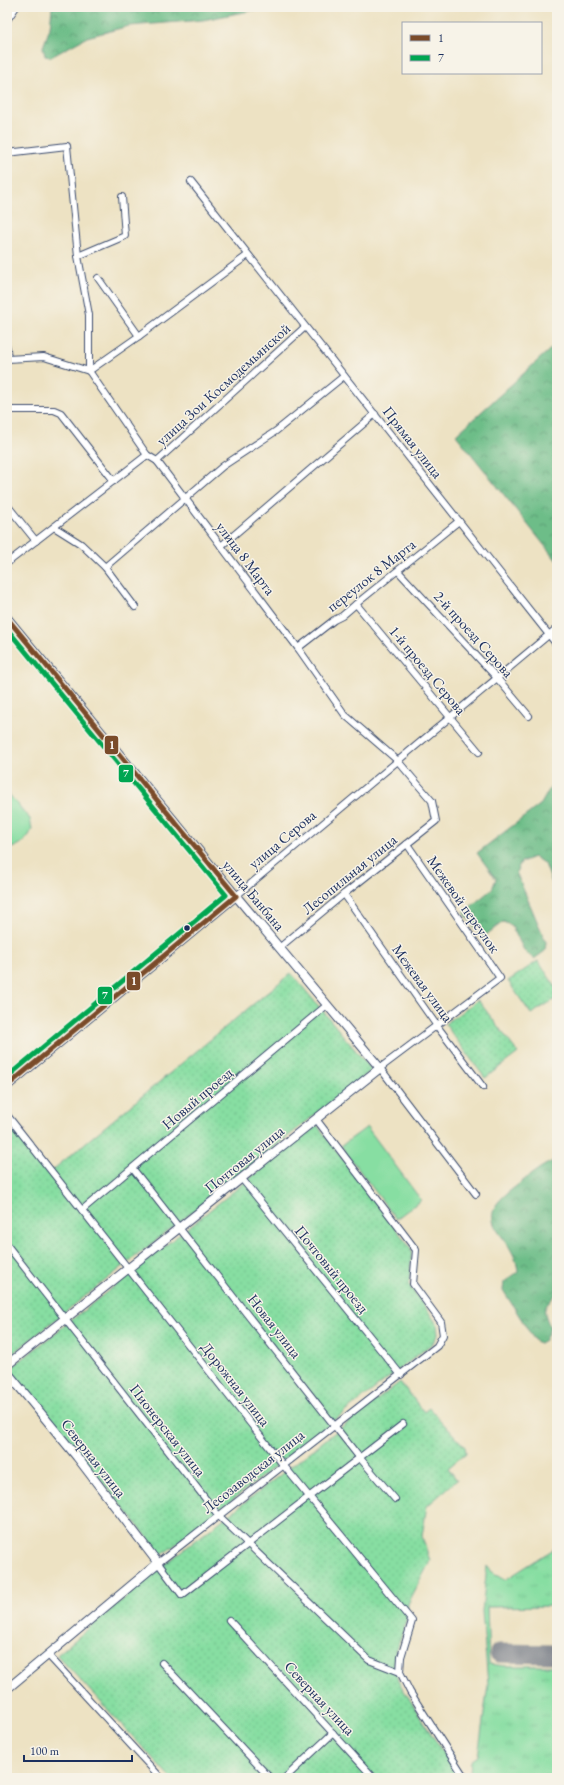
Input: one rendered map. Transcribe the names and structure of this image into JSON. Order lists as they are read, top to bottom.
{
  "streets": {
    "street": [
      "улица Зои Космодемьянской",
      "Прямая улица",
      "улица 8 Марта",
      "переулок 8 Марта",
      "2-й проезд Серова",
      "1-й проезд Серова",
      "улица Серова",
      "Лесопильная улица",
      "улица Банбана",
      "Межевой переулок",
      "Межевая улица",
      "Новый проезд",
      "Почтовая улица",
      "Почтовый проезд",
      "Новая улица",
      "Дорожная улица",
      "Пионерская улица",
      "Северная улица",
      "Лесозаводская улица"
    ]
  },
  "crossings": [
    ["улица Зои Космодемьянской", "Прямая улица"],
    ["улица Зои Космодемьянской", "улица 8 Марта"],
    ["Прямая улица", "переулок 8 Марта"],
    ["Прямая улица", "улица Серова"],
    ["улица 8 Марта", "переулок 8 Марта"],
    ["улица 8 Марта", "улица Серова"],
    ["улица 8 Марта", "Лесопильная улица"],
    ["переулок 8 Марта", "2-й проезд Серова"],
    ["переулок 8 Марта", "1-й проезд Серова"],
    ["2-й проезд Серова", "улица Серова"],
    ["1-й проезд Серова", "улица Серова"],
    ["улица Серова", "улица Банбана"],
    ["Лесопильная улица", "улица Банбана"],
    ["Лесопильная улица", "Межевой переулок"],
    ["Лесопильная улица", "Межевая улица"],
    ["улица Банбана", "Новый проезд"],
    ["улица Банбана", "Почтовая улица"],
    ["Межевой переулок", "Почтовая улица"],
    ["Межевая улица", "Почтовая улица"],
    ["Новый проезд", "Новая улица"],
    ["Новый проезд", "Дорожная улица"],
    ["Почтовая улица", "Почтовый проезд"],
    ["Почтовая улица", "Новая улица"],
    ["Почтовая улица", "Дорожная улица"],
    ["Почтовая улица", "Пионерская улица"],
    ["Почтовая улица", "Лесозаводская улица"],
    ["Почтовый проезд", "Лесозаводская улица"],
    ["Новая улица", "Лесозаводская улица"],
    ["Дорожная улица", "Пионерская улица"],
    ["Дорожная улица", "Лесозаводская улица"],
    ["Пионерская улица", "Лесозаводская улица"],
    ["Северная улица", "Лесозаводская улица"]
  ],
  "lines": ["transit line 1", "transit line 7"],
  "legend": ["1", "7"],
  "scale_bar": "100 m"
}
